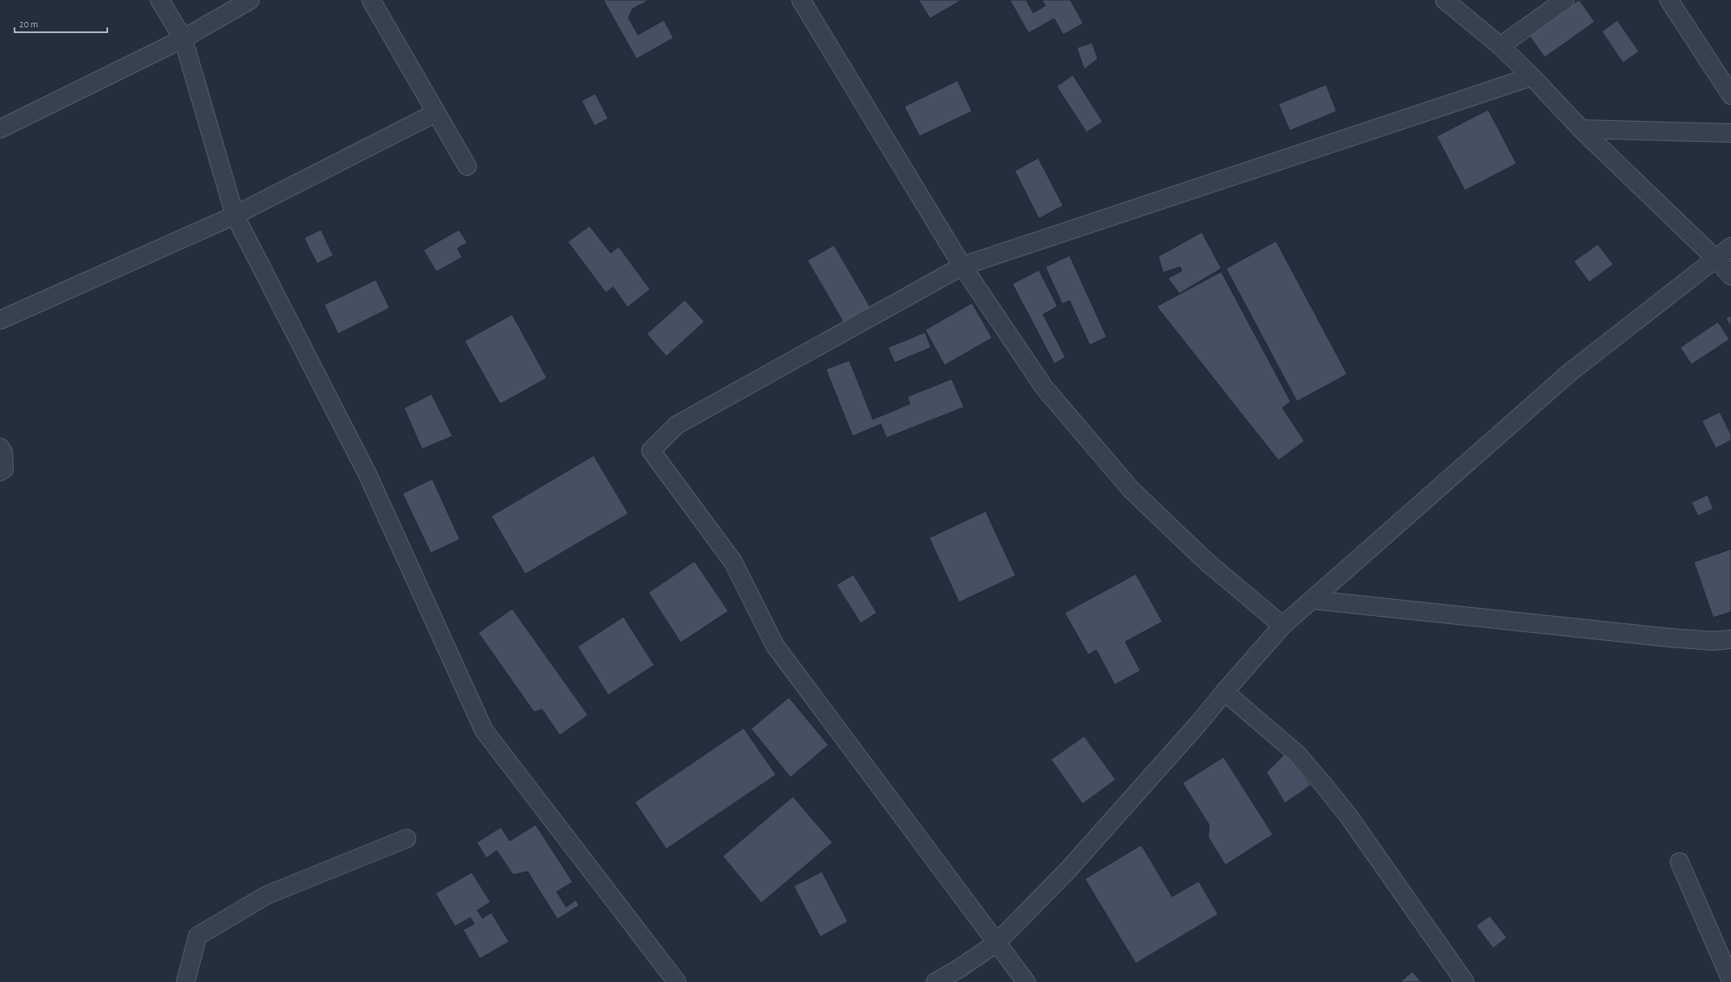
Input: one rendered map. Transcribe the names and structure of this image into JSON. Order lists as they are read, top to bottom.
{
  "scale_bar": "20 m"
}
